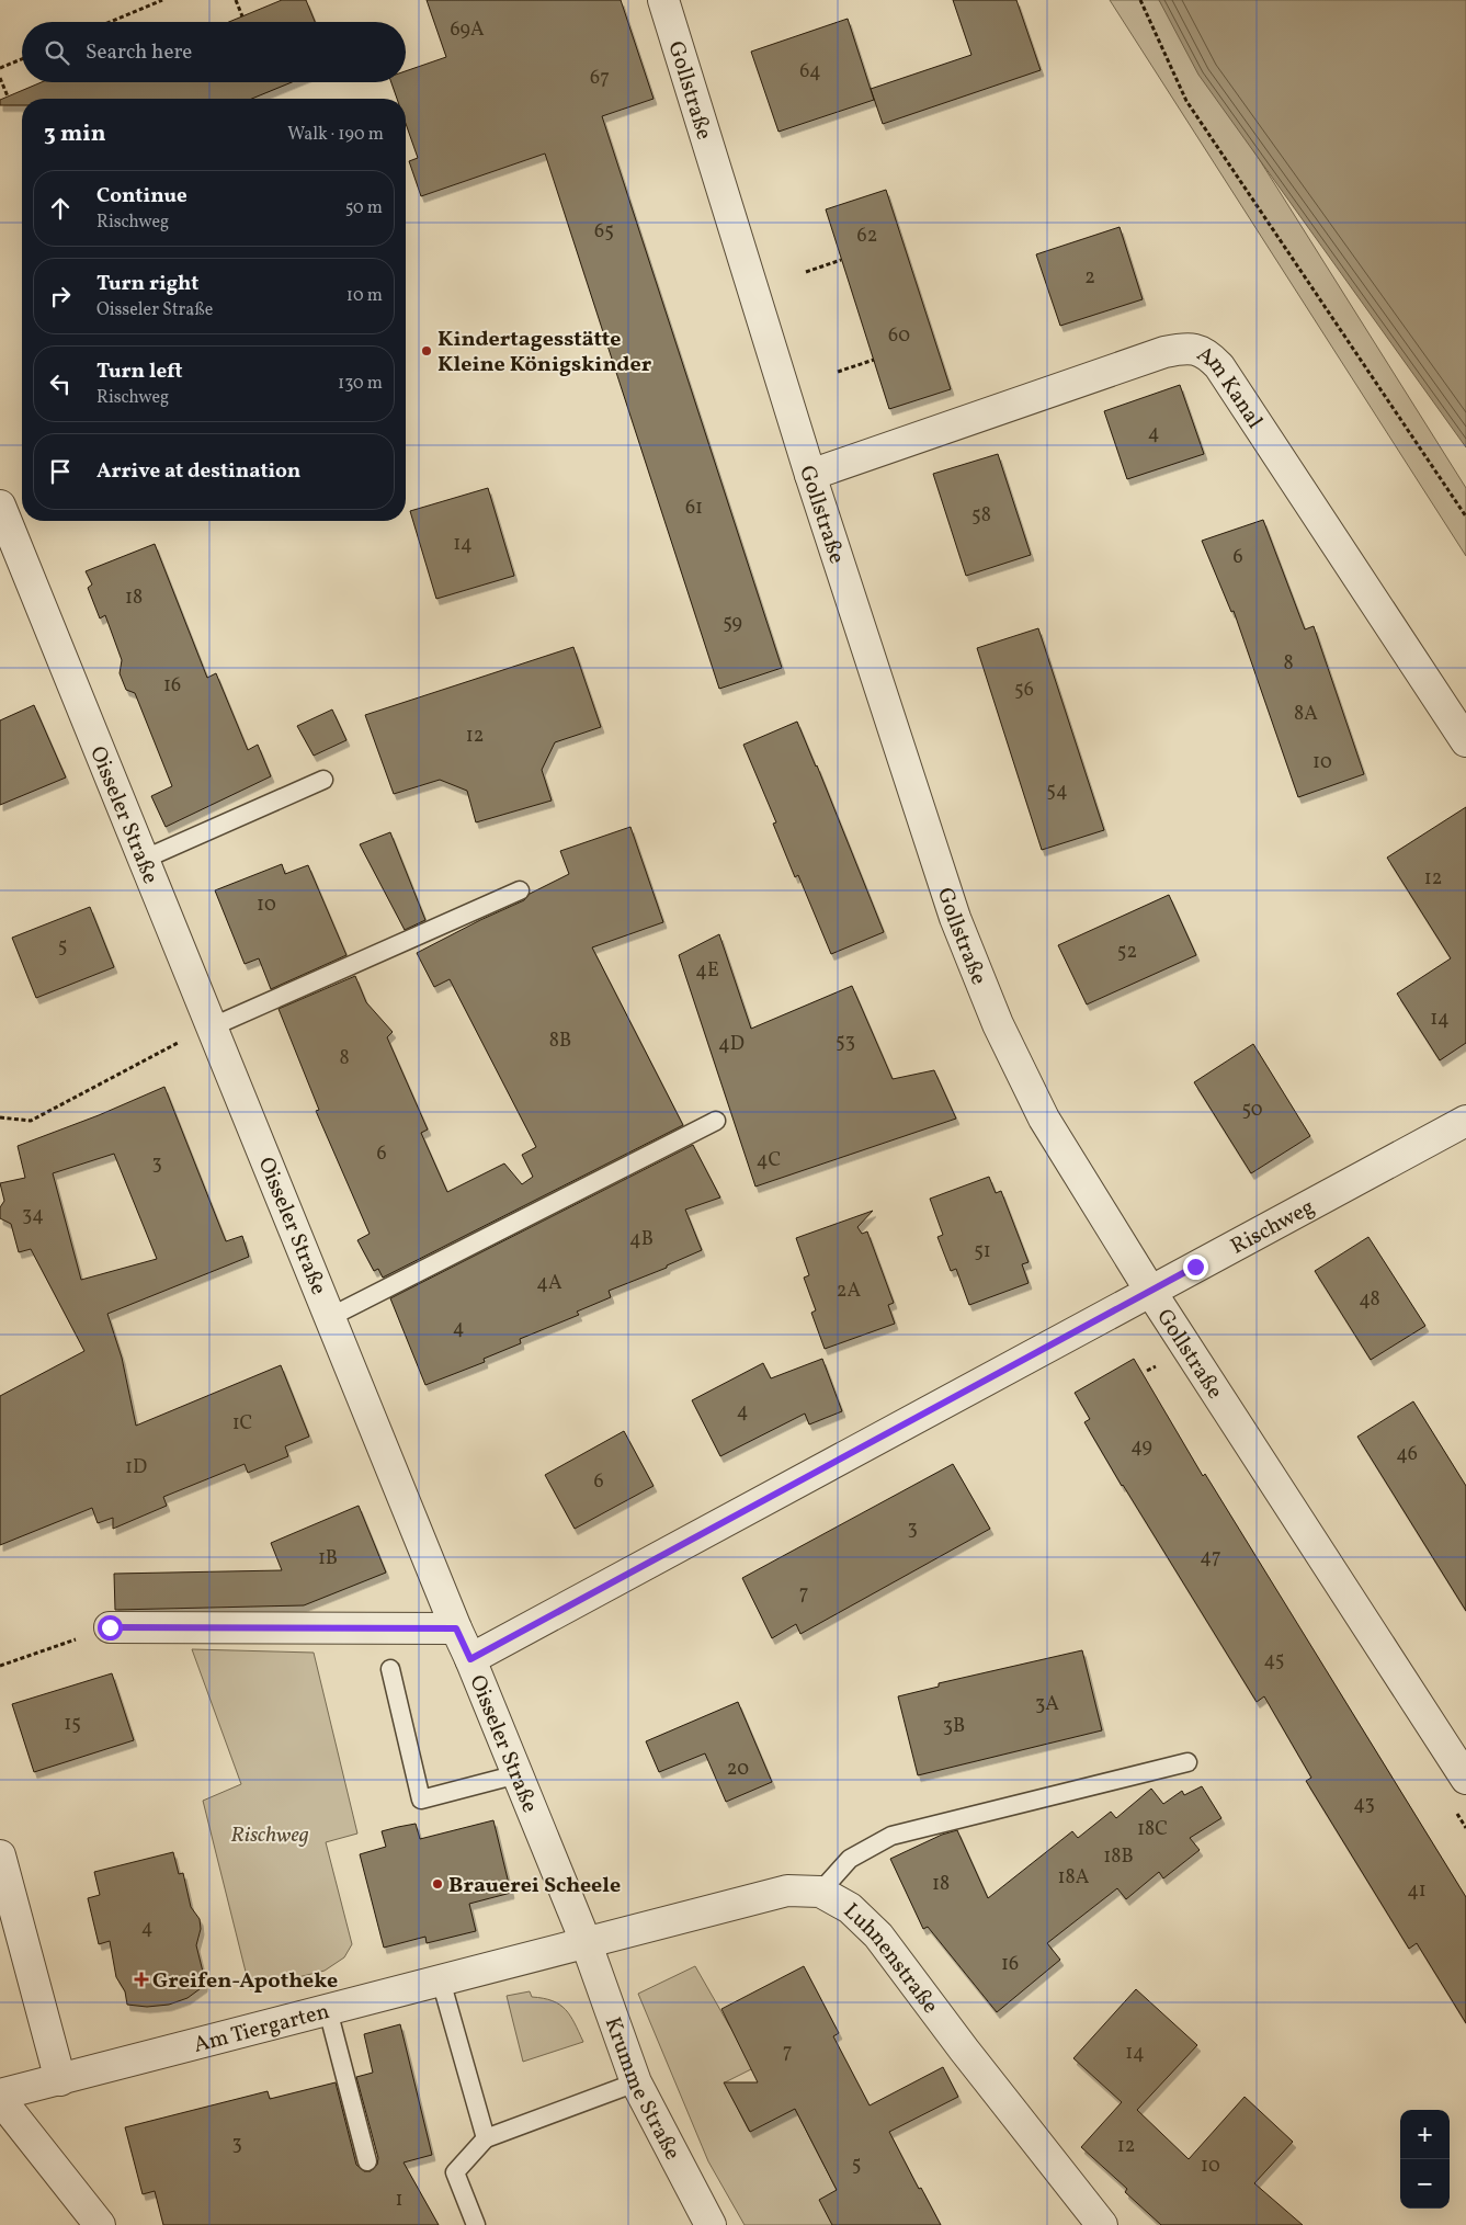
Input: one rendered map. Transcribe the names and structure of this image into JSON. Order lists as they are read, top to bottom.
{
  "streets": {
    "street": [
      "Gollstraße",
      "Am Kanal",
      "Oisseler Straße",
      "Rischweg",
      "Luhnenstraße",
      "Am Tiergarten",
      "Krumme Straße"
    ]
  },
  "crossings": [
    ["Gollstraße", "Am Kanal"],
    ["Gollstraße", "Rischweg"],
    ["Oisseler Straße", "Rischweg"],
    ["Oisseler Straße", "Luhnenstraße"],
    ["Oisseler Straße", "Am Tiergarten"],
    ["Oisseler Straße", "Krumme Straße"],
    ["Luhnenstraße", "Am Tiergarten"],
    ["Luhnenstraße", "Krumme Straße"],
    ["Am Tiergarten", "Krumme Straße"]
  ],
  "parks": ["Rischweg"],
  "places": {
    "other": ["Kindertagesstätte Kleine Königskinder", "Brauerei Scheele"],
    "health": ["Greifen-Apotheke"]
  },
  "house_numbers": [
    "69A",
    "64",
    "67",
    "65",
    "62",
    "2",
    "60",
    "4",
    "61",
    "58",
    "14",
    "6",
    "18",
    "59",
    "8",
    "16",
    "56",
    "8A",
    "12",
    "10",
    "54",
    "12",
    "10",
    "5",
    "52",
    "4E",
    "14",
    "8B",
    "53",
    "4D",
    "8",
    "50",
    "6",
    "4C",
    "3",
    "34",
    "4B",
    "51",
    "4A",
    "2A",
    "48",
    "4",
    "4",
    "1C",
    "49",
    "46",
    "1D",
    "6",
    "3",
    "47",
    "1B",
    "7",
    "45",
    "3A",
    "15",
    "3B",
    "20",
    "43",
    "18C",
    "18B",
    "18A",
    "18",
    "41",
    "4",
    "16",
    "7",
    "14",
    "3",
    "12",
    "5",
    "10",
    "1"
  ],
  "page": {
    "search": "Search here",
    "heading": ["3 min", "Walk · 190 m"],
    "list": [
      ["Continue", "Rischweg", "50 m"],
      ["Turn right", "Oisseler Straße", "10 m"],
      ["Turn left", "Rischweg", "130 m"],
      "Arrive at destination"
    ],
    "map_buttons": ["+", "−"]
  }
}
